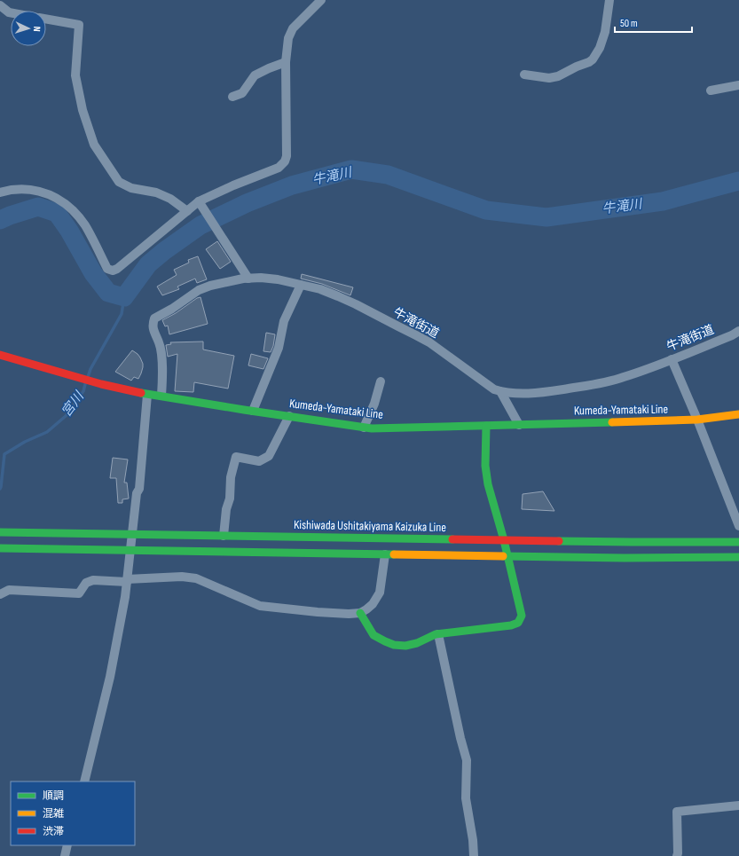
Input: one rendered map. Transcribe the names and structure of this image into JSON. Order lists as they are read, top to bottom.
{
  "streets": {
    "main road": ["Kumeda-Yamataki Line", "Kishiwada Ushitakiyama Kaizuka Line"],
    "street": ["牛滝街道"]
  },
  "crossings": [
    ["牛滝街道", "Kumeda-Yamataki Line"]
  ],
  "water": ["牛滝川", "宮川"],
  "legend": ["順調", "混雑", "渋滞"],
  "scale_bar": "50 m",
  "north": "right"
}
